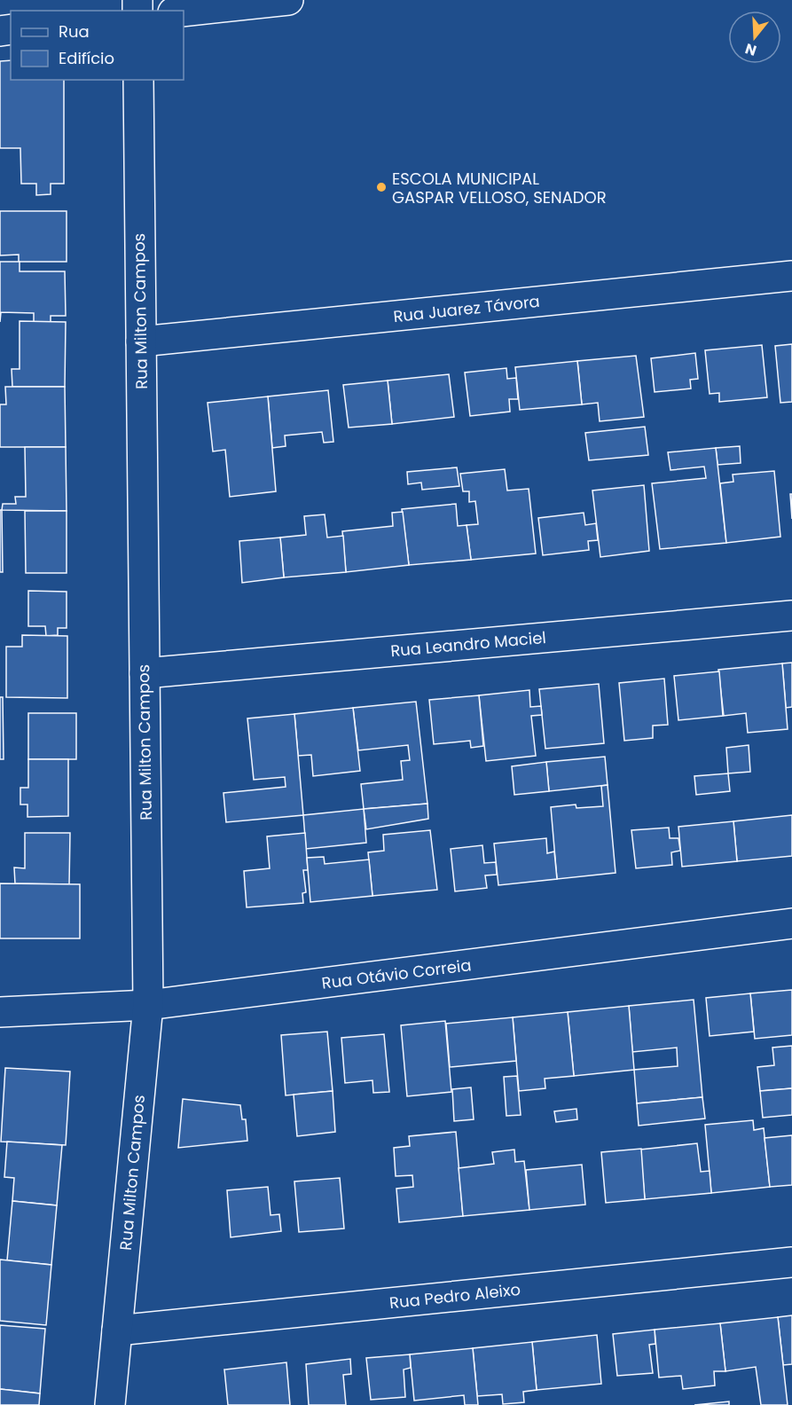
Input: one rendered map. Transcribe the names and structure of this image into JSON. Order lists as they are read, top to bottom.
{
  "streets": {
    "street": [
      "Rua Juarez Távora",
      "Rua Milton Campos",
      "Rua Leandro Maciel",
      "Rua Otávio Correia",
      "Rua Pedro Aleixo"
    ]
  },
  "crossings": [
    ["Rua Juarez Távora", "Rua Milton Campos"],
    ["Rua Milton Campos", "Rua Leandro Maciel"],
    ["Rua Milton Campos", "Rua Otávio Correia"],
    ["Rua Milton Campos", "Rua Pedro Aleixo"]
  ],
  "places": ["ESCOLA MUNICIPAL GASPAR VELLOSO, SENADOR"],
  "legend": ["Rua", "Edifício"],
  "north": "bottom"
}
